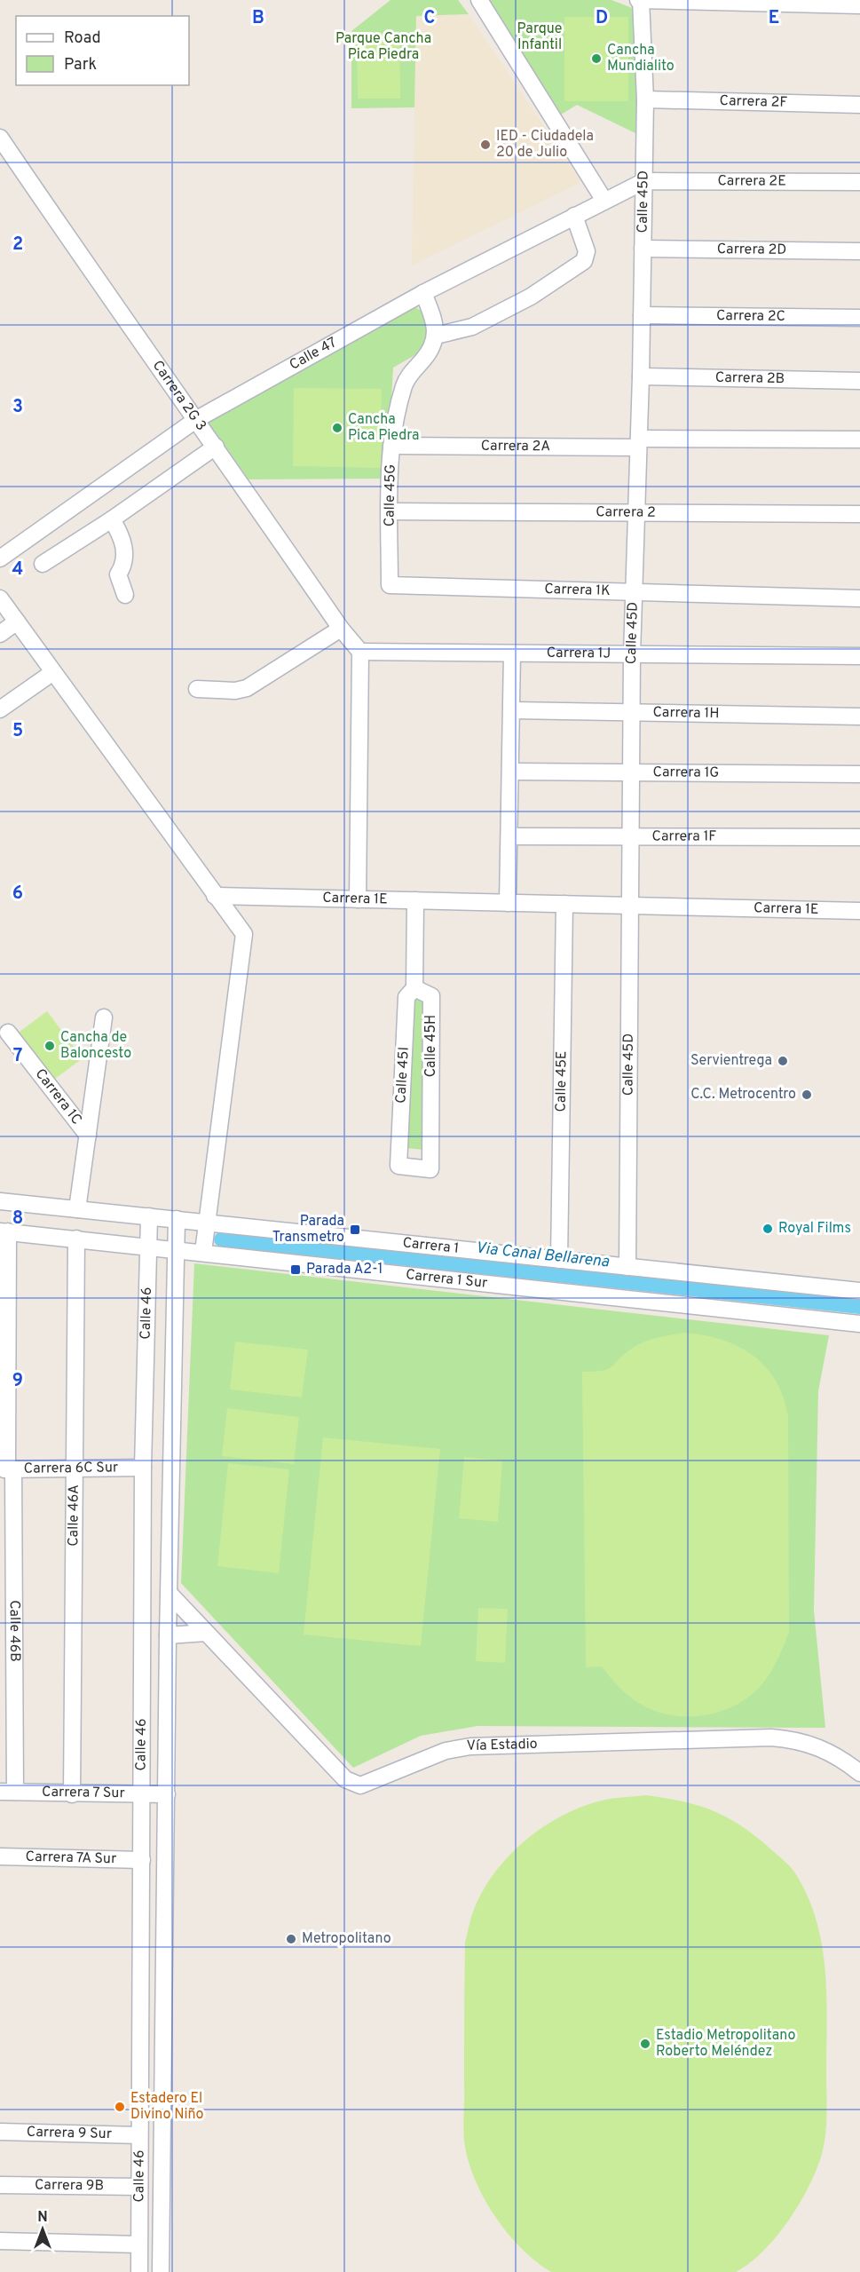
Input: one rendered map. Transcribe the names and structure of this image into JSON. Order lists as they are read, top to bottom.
{
  "streets": {
    "street": [
      "Carrera 2F",
      "Carrera 2E",
      "Calle 45D",
      "Carrera 2D",
      "Carrera 2C",
      "Calle 47",
      "Carrera 2B",
      "Carrera 2G 3",
      "Carrera 2A",
      "Calle 45G",
      "Carrera 2",
      "Carrera 1K",
      "Carrera 1J",
      "Carrera 1H",
      "Carrera 1G",
      "Carrera 1F",
      "Carrera 1E",
      "Calle 45H",
      "Calle 45I",
      "Calle 45E",
      "Carrera 1C",
      "Carrera 1",
      "Carrera 1 Sur",
      "Calle 46",
      "Carrera 6C Sur",
      "Calle 46A",
      "Calle 46B",
      "Vía Estadio",
      "Carrera 7 Sur",
      "Carrera 7A Sur",
      "Carrera 9 Sur",
      "Carrera 9B"
    ]
  },
  "crossings": [
    ["Carrera 2F", "Calle 45D"],
    ["Carrera 2E", "Calle 45D"],
    ["Carrera 2E", "Calle 47"],
    ["Calle 45D", "Carrera 2D"],
    ["Calle 45D", "Carrera 2C"],
    ["Calle 45D", "Calle 47"],
    ["Calle 45D", "Carrera 2B"],
    ["Calle 45D", "Carrera 2A"],
    ["Calle 45D", "Carrera 2"],
    ["Calle 45D", "Carrera 1K"],
    ["Calle 45D", "Carrera 1J"],
    ["Calle 45D", "Carrera 1H"],
    ["Calle 45D", "Carrera 1G"],
    ["Calle 45D", "Carrera 1F"],
    ["Calle 45D", "Carrera 1E"],
    ["Calle 45D", "Carrera 1"],
    ["Calle 47", "Carrera 2G 3"],
    ["Carrera 2G 3", "Carrera 1J"],
    ["Carrera 2A", "Calle 45G"],
    ["Calle 45G", "Carrera 2"],
    ["Calle 45G", "Carrera 1K"],
    ["Carrera 1E", "Calle 45E"],
    ["Calle 45H", "Calle 45I"],
    ["Calle 45E", "Carrera 1"],
    ["Carrera 1", "Calle 46"],
    ["Carrera 1 Sur", "Calle 46"],
    ["Carrera 1 Sur", "Calle 46A"],
    ["Carrera 1 Sur", "Calle 46B"],
    ["Calle 46", "Carrera 6C Sur"],
    ["Calle 46", "Vía Estadio"],
    ["Calle 46", "Carrera 7 Sur"],
    ["Calle 46", "Carrera 7A Sur"],
    ["Calle 46", "Carrera 9 Sur"],
    ["Calle 46", "Carrera 9B"],
    ["Carrera 6C Sur", "Calle 46A"],
    ["Carrera 6C Sur", "Calle 46B"],
    ["Calle 46A", "Carrera 7 Sur"],
    ["Calle 46B", "Carrera 7 Sur"]
  ],
  "water": ["Via Canal Bellarena"],
  "parks": ["Parque Infantil", "Parque Cancha Pica Piedra"],
  "places": {
    "other": [
      "Cancha Mundialito",
      "IED - Ciudadela 20 de Julio",
      "Cancha Pica Piedra",
      "Cancha de Baloncesto",
      "Servientrega",
      "C.C. Metrocentro",
      "Royal Films",
      "Metropolitano",
      "Estadio Metropolitano Roberto Meléndez",
      "Estadero El Divino Niño"
    ],
    "transit": ["Parada Transmetro", "Parada A2-1"]
  },
  "legend": ["Road", "Park"],
  "north": "top",
  "grid": {
    "columns": [
      "B",
      "C",
      "D",
      "E"
    ],
    "rows": [
      "2",
      "3",
      "4",
      "5",
      "6",
      "7",
      "8",
      "9"
    ]
  }
}
